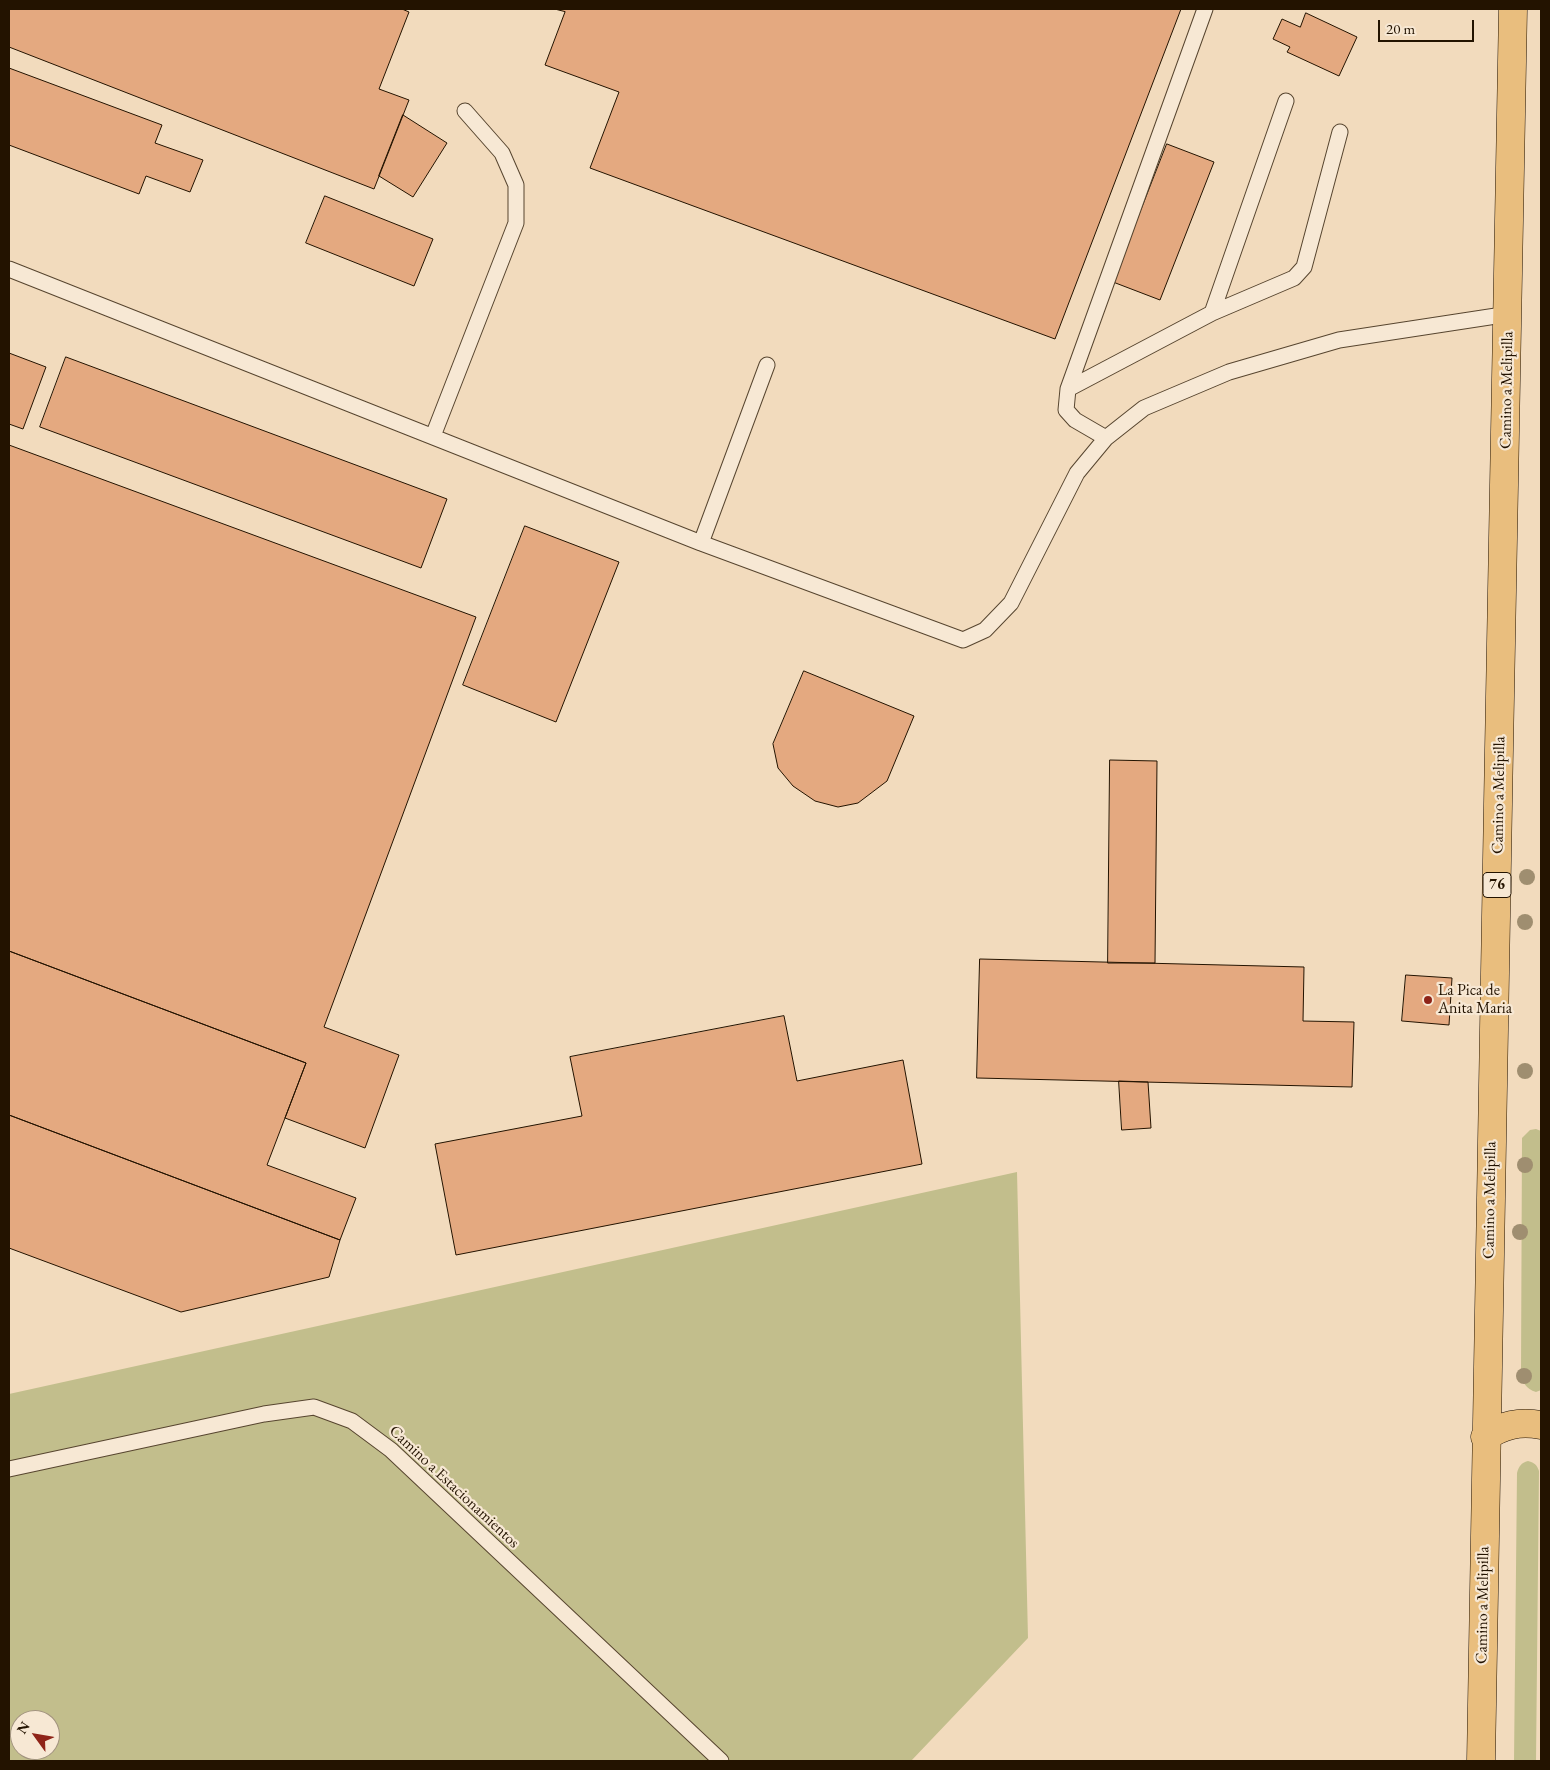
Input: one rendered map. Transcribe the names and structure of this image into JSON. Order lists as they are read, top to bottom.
{
  "streets": {
    "main road": ["Camino a Melipilla", "76"],
    "lane": ["Camino a Estacionamientos"]
  },
  "places": ["La Pica de Anita Maria"],
  "scale_bar": "20 m",
  "north": "top left"
}
